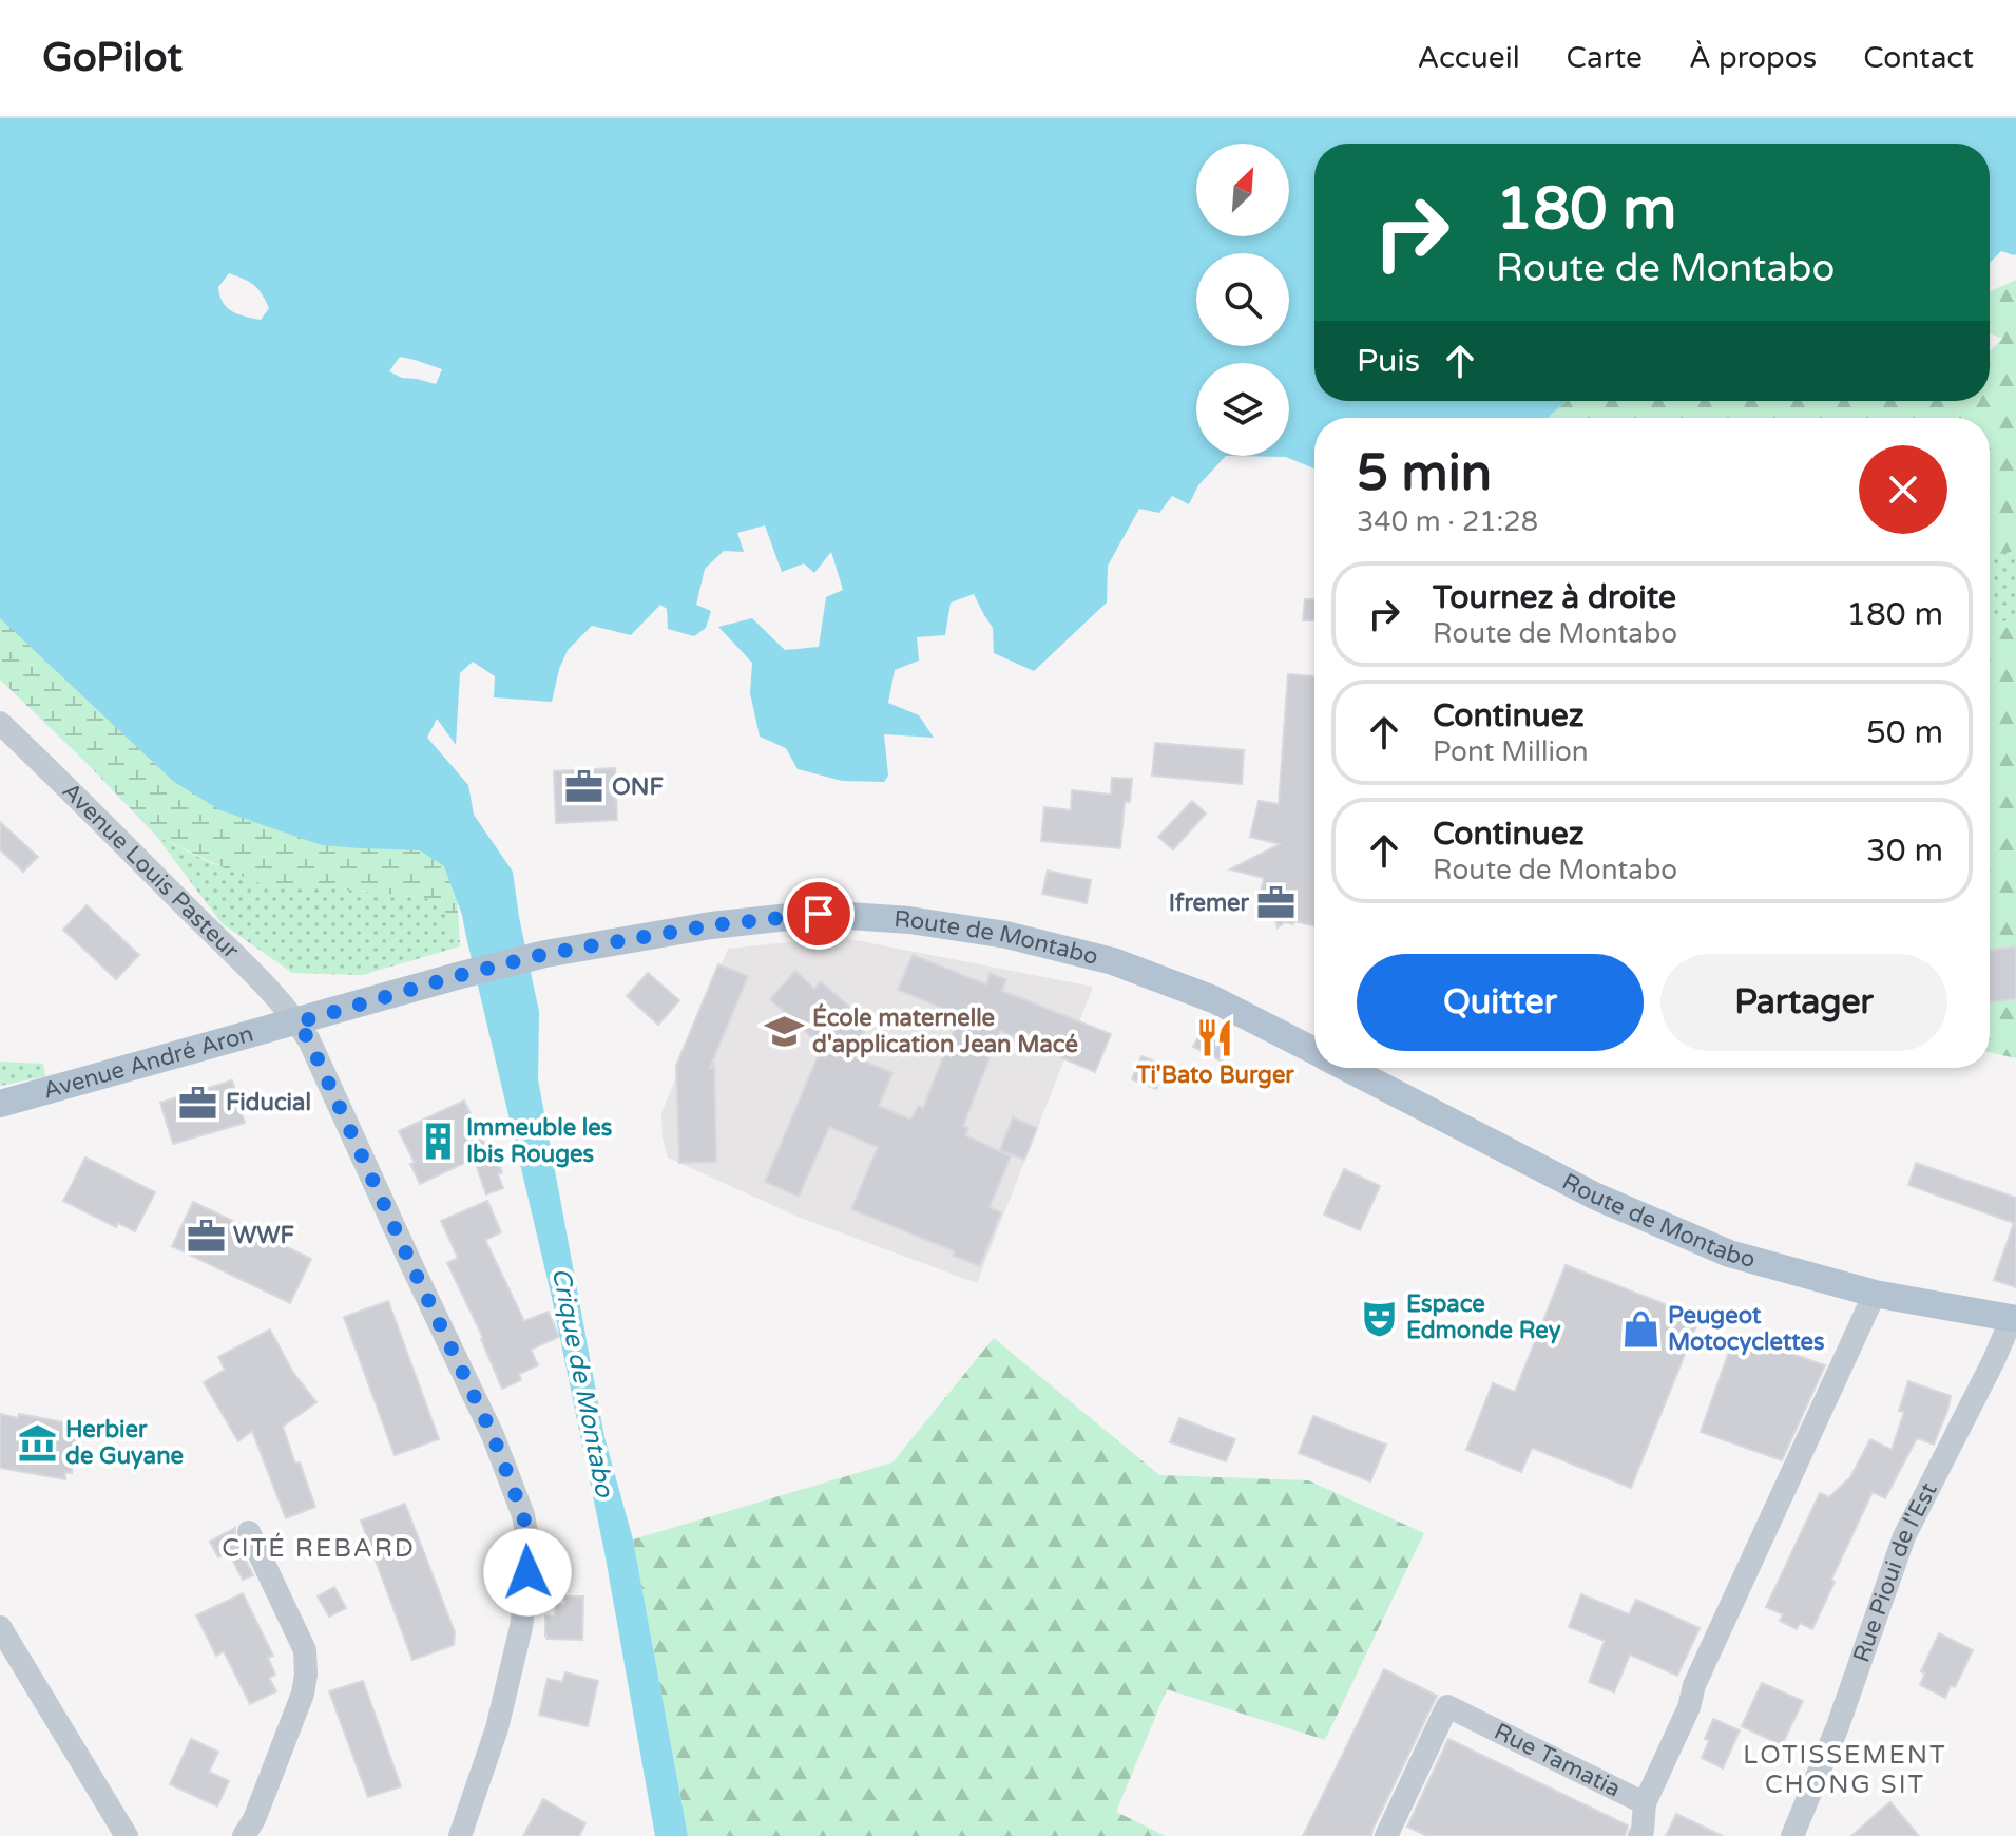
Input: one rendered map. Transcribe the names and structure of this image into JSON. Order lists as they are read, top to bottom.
{
  "streets": {
    "main road": ["Route de Montabo", "Avenue André Aron"],
    "street": ["Avenue Louis Pasteur", "Rue Pioui de l'Est", "Rue Tamatia"]
  },
  "crossings": [
    ["Avenue Louis Pasteur", "Route de Montabo"],
    ["Avenue Louis Pasteur", "Avenue André Aron"],
    ["Route de Montabo", "Avenue André Aron"],
    ["Route de Montabo", "Rue Pioui de l'Est"]
  ],
  "districts": ["CITÉ REBARD", "LOTISSEMENT CHONG SIT"],
  "water": ["Crique de Montabo"],
  "places": {
    "office": [
      "ONF",
      "Ifremer",
      "Fiducial",
      "WWF"
    ],
    "school or university": ["École maternelle d'application Jean Macé"],
    "restaurant": ["Ti'Bato Burger"],
    "building": ["Immeuble les Ibis Rouges"],
    "theatre": ["Espace Edmonde Rey"],
    "shop": ["Peugeot Motocyclettes"],
    "museum": ["Herbier de Guyane"]
  },
  "north": "top right",
  "page": {
    "header": "GoPilot",
    "nav": [
      "Accueil",
      "Carte",
      "À propos",
      "Contact"
    ],
    "turn": ["180 m", "Route de Montabo"],
    "then": "Puis",
    "heading": ["5 min", "340 m · 21:28"],
    "list": [
      {
        "name": "Tournez à droite",
        "note": "Route de Montabo",
        "value": "180 m"
      },
      {
        "name": "Continuez",
        "note": "Pont Million",
        "value": "50 m"
      },
      {
        "name": "Continuez",
        "note": "Route de Montabo",
        "value": "30 m"
      }
    ],
    "buttons": ["Quitter", "Partager"]
  }
}
